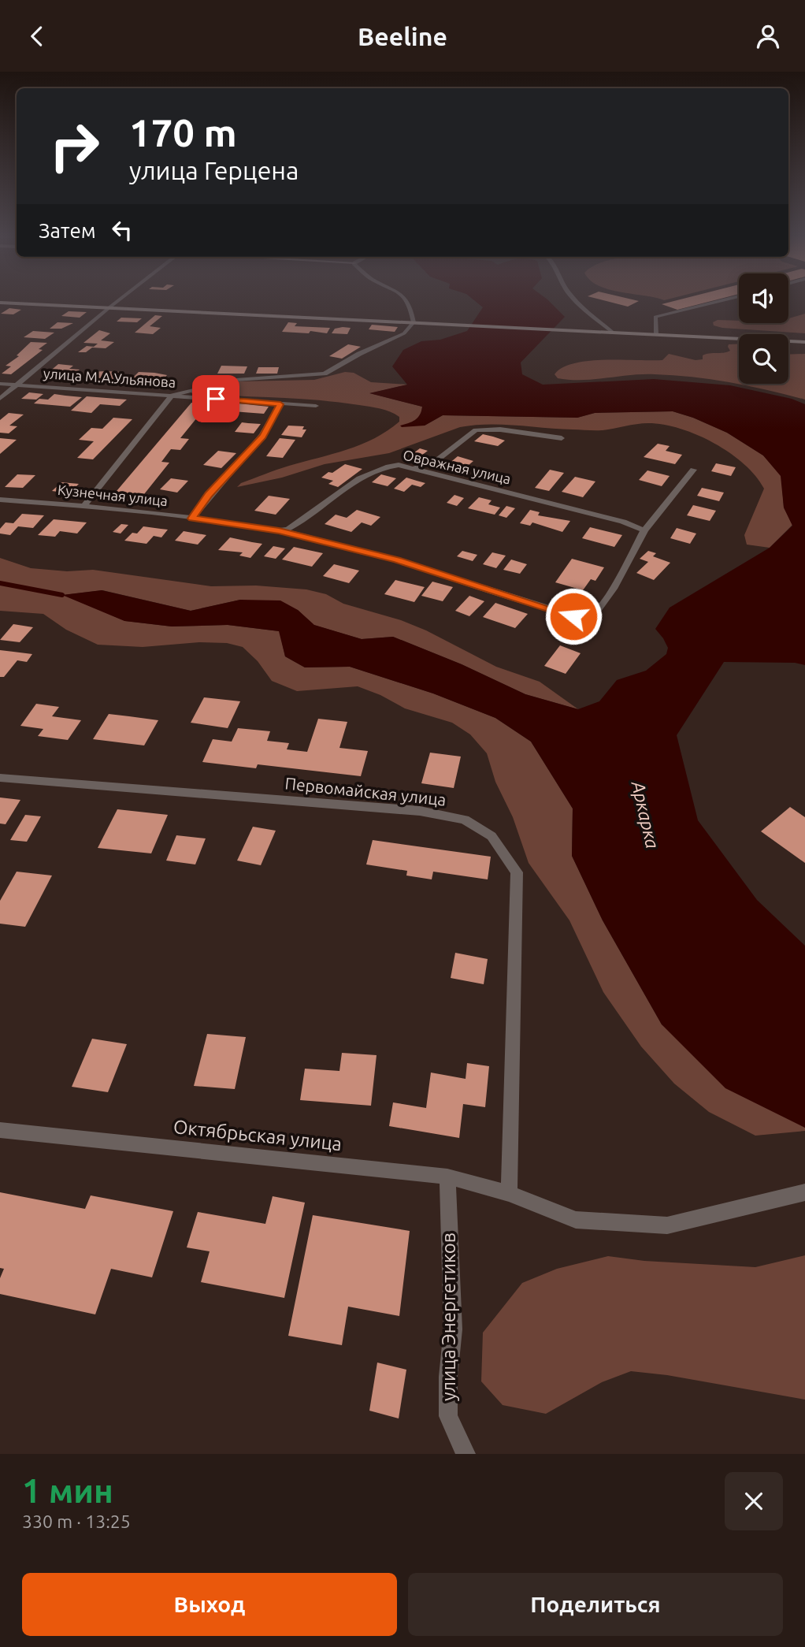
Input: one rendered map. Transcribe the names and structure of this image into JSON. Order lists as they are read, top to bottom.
{
  "streets": {
    "street": [
      "улица М.А.Ульянова",
      "Овражная улица",
      "Кузнечная улица",
      "Первомайская улица",
      "Октябрьская улица",
      "улица Энергетиков"
    ]
  },
  "crossings": [
    ["Овражная улица", "Кузнечная улица"],
    ["Первомайская улица", "Октябрьская улица"],
    ["Октябрьская улица", "улица Энергетиков"]
  ],
  "water": ["Аркарка"],
  "page": {
    "header": "Beeline",
    "turn": ["170 m", "улица Герцена"],
    "then": "Затем",
    "heading": ["1 мин", "330 m · 13:25"],
    "buttons": ["Выход", "Поделиться"]
  }
}
